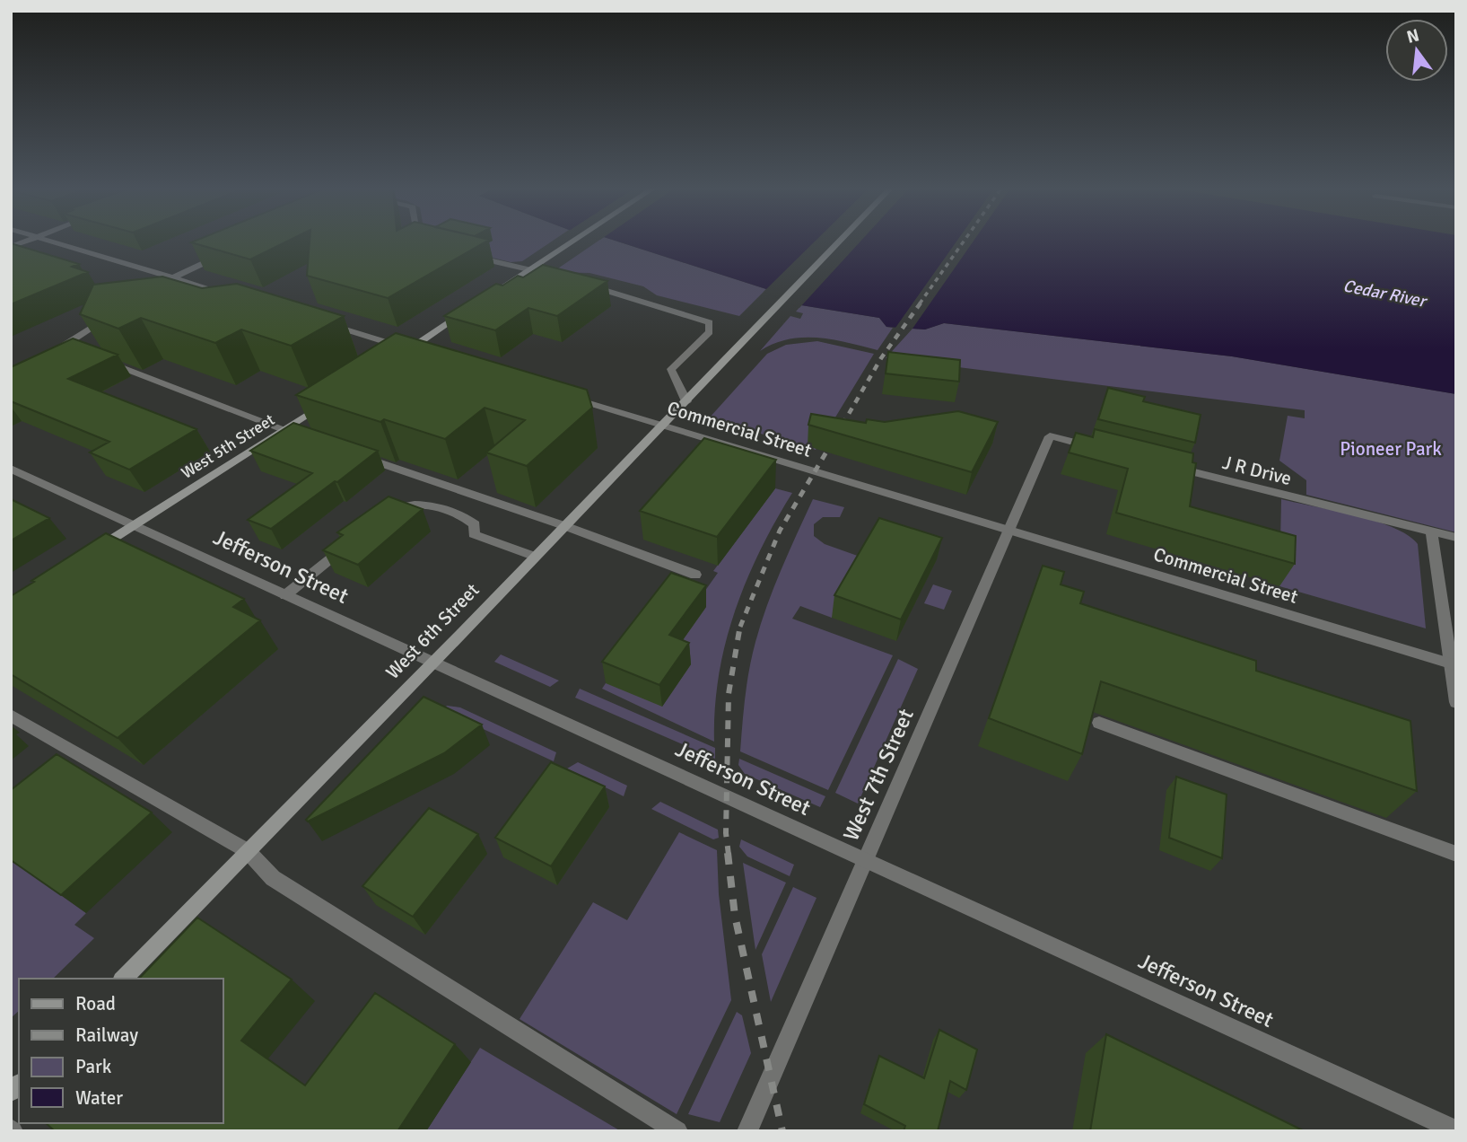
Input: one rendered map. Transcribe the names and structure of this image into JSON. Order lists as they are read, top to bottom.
{
  "streets": {
    "main road": ["West 5th Street", "West 6th Street"],
    "street": [
      "Commercial Street",
      "J R Drive",
      "Jefferson Street",
      "West 7th Street"
    ]
  },
  "crossings": [
    ["Commercial Street", "West 6th Street"],
    ["Commercial Street", "West 7th Street"],
    ["West 5th Street", "Jefferson Street"],
    ["Jefferson Street", "West 6th Street"],
    ["Jefferson Street", "West 7th Street"]
  ],
  "water": ["Cedar River"],
  "parks": ["Pioneer Park"],
  "legend": [
    "Road",
    "Railway",
    "Park",
    "Water"
  ],
  "north": "top"
}
